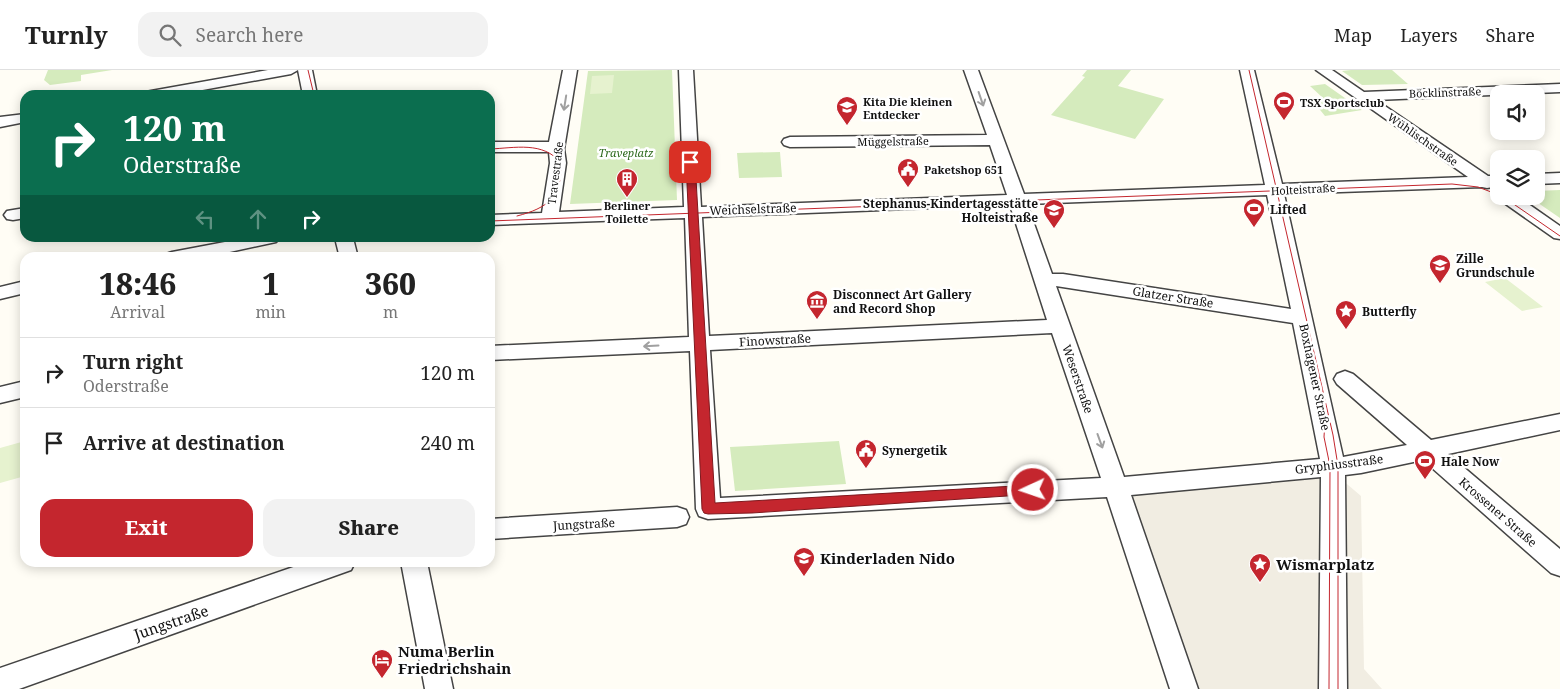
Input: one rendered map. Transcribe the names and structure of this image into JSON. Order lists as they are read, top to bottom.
{
  "streets": {
    "street": [
      "Böcklinstraße",
      "Wühlischstraße",
      "Müggelstraße",
      "Travestraße",
      "Holteistraße",
      "Weichselstraße",
      "Glatzer Straße",
      "Finowstraße",
      "Boxhagener Straße",
      "Weserstraße",
      "Gryphiusstraße",
      "Krossener Straße",
      "Jungstraße"
    ]
  },
  "crossings": [
    ["Böcklinstraße", "Wühlischstraße"],
    ["Müggelstraße", "Weserstraße"],
    ["Travestraße", "Weichselstraße"],
    ["Holteistraße", "Weichselstraße"],
    ["Holteistraße", "Boxhagener Straße"],
    ["Holteistraße", "Weserstraße"],
    ["Weichselstraße", "Weserstraße"],
    ["Glatzer Straße", "Boxhagener Straße"],
    ["Glatzer Straße", "Weserstraße"],
    ["Finowstraße", "Weserstraße"],
    ["Boxhagener Straße", "Gryphiusstraße"],
    ["Weserstraße", "Gryphiusstraße"],
    ["Gryphiusstraße", "Krossener Straße"]
  ],
  "one_way": ["Finowstraße", "Weserstraße"],
  "parks": ["Traveplatz"],
  "places": {
    "sports": ["TSX Sportsclub", "Lifted", "Hale Now"],
    "school or university": [
      "Kita Die kleinen Entdecker",
      "Stephanus-Kindertagesstätte Holteistraße",
      "Zille Grundschule",
      "Kinderladen Nido"
    ],
    "public building": ["Paketshop 651", "Synergetik"],
    "building": ["Berliner Toilette"],
    "museum": ["Disconnect Art Gallery and Record Shop"],
    "place": ["Butterfly", "Wismarplatz"],
    "hotel": ["Numa Berlin Friedrichshain"]
  },
  "page": {
    "header": "Turnly",
    "search": "Search here",
    "nav": ["Map", "Layers", "Share"],
    "turn": ["120 m", "Oderstraße"],
    "eta": [
      "18:46",
      "Arrival",
      "1",
      "min",
      "360",
      "m"
    ],
    "list": [
      {
        "name": "Turn right",
        "note": "Oderstraße",
        "value": "120 m"
      },
      {
        "name": "Arrive at destination",
        "value": "240 m"
      }
    ],
    "buttons": ["Exit", "Share"]
  }
}
